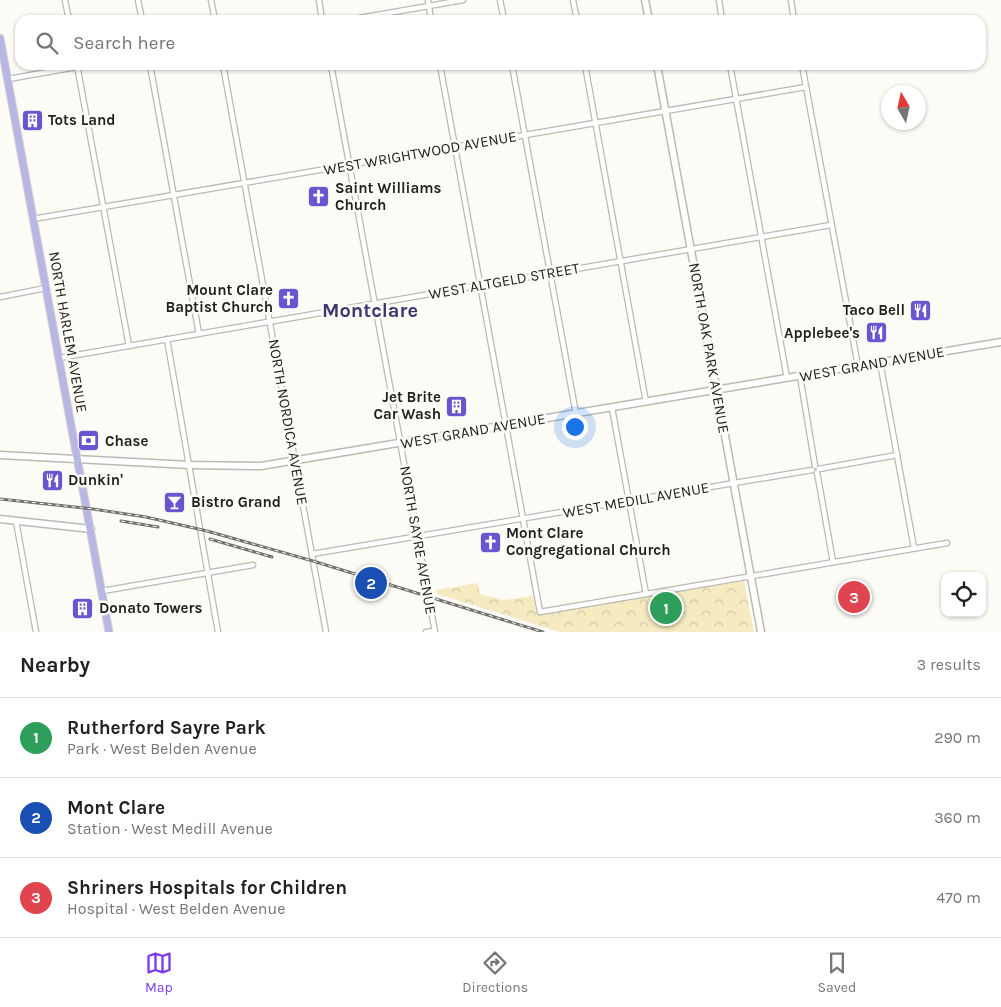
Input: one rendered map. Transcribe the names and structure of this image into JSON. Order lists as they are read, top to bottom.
{
  "streets": {
    "main road": ["NORTH HARLEM AVENUE", "NORTH OAK PARK AVENUE", "WEST GRAND AVENUE"],
    "street": [
      "WEST WRIGHTWOOD AVENUE",
      "WEST ALTGELD STREET",
      "NORTH NORDICA AVENUE",
      "WEST MEDILL AVENUE",
      "NORTH SAYRE AVENUE"
    ]
  },
  "crossings": [
    ["WEST WRIGHTWOOD AVENUE", "NORTH HARLEM AVENUE"],
    ["WEST WRIGHTWOOD AVENUE", "NORTH OAK PARK AVENUE"],
    ["WEST WRIGHTWOOD AVENUE", "NORTH NORDICA AVENUE"],
    ["WEST WRIGHTWOOD AVENUE", "NORTH SAYRE AVENUE"],
    ["WEST ALTGELD STREET", "NORTH HARLEM AVENUE"],
    ["WEST ALTGELD STREET", "NORTH OAK PARK AVENUE"],
    ["WEST ALTGELD STREET", "NORTH NORDICA AVENUE"],
    ["WEST ALTGELD STREET", "NORTH SAYRE AVENUE"],
    ["NORTH HARLEM AVENUE", "WEST GRAND AVENUE"],
    ["NORTH OAK PARK AVENUE", "WEST GRAND AVENUE"],
    ["NORTH OAK PARK AVENUE", "WEST MEDILL AVENUE"],
    ["WEST GRAND AVENUE", "NORTH NORDICA AVENUE"],
    ["WEST GRAND AVENUE", "NORTH SAYRE AVENUE"],
    ["NORTH NORDICA AVENUE", "WEST MEDILL AVENUE"],
    ["WEST MEDILL AVENUE", "NORTH SAYRE AVENUE"]
  ],
  "districts": ["Montclare"],
  "places": {
    "building": ["Tots Land", "Jet Brite Car Wash", "Donato Towers"],
    "church": ["Saint Williams Church", "Mount Clare Baptist Church", "Mont Clare Congregational Church"],
    "restaurant": ["Taco Bell", "Applebee's", "Dunkin'"],
    "bank": ["Chase"],
    "bar": ["Bistro Grand"]
  },
  "north": "top",
  "page": {
    "search": "Search here",
    "pins": ["2", "3", "1"],
    "heading": ["Nearby", "3 results"],
    "list": [
      {
        "mark": "1",
        "name": "Rutherford Sayre Park",
        "note": "Park · West Belden Avenue",
        "value": "290 m"
      },
      {
        "mark": "2",
        "name": "Mont Clare",
        "note": "Station · West Medill Avenue",
        "value": "360 m"
      },
      {
        "mark": "3",
        "name": "Shriners Hospitals for Children",
        "note": "Hospital · West Belden Avenue",
        "value": "470 m"
      }
    ],
    "nav": ["Map", "Directions", "Saved"]
  }
}
